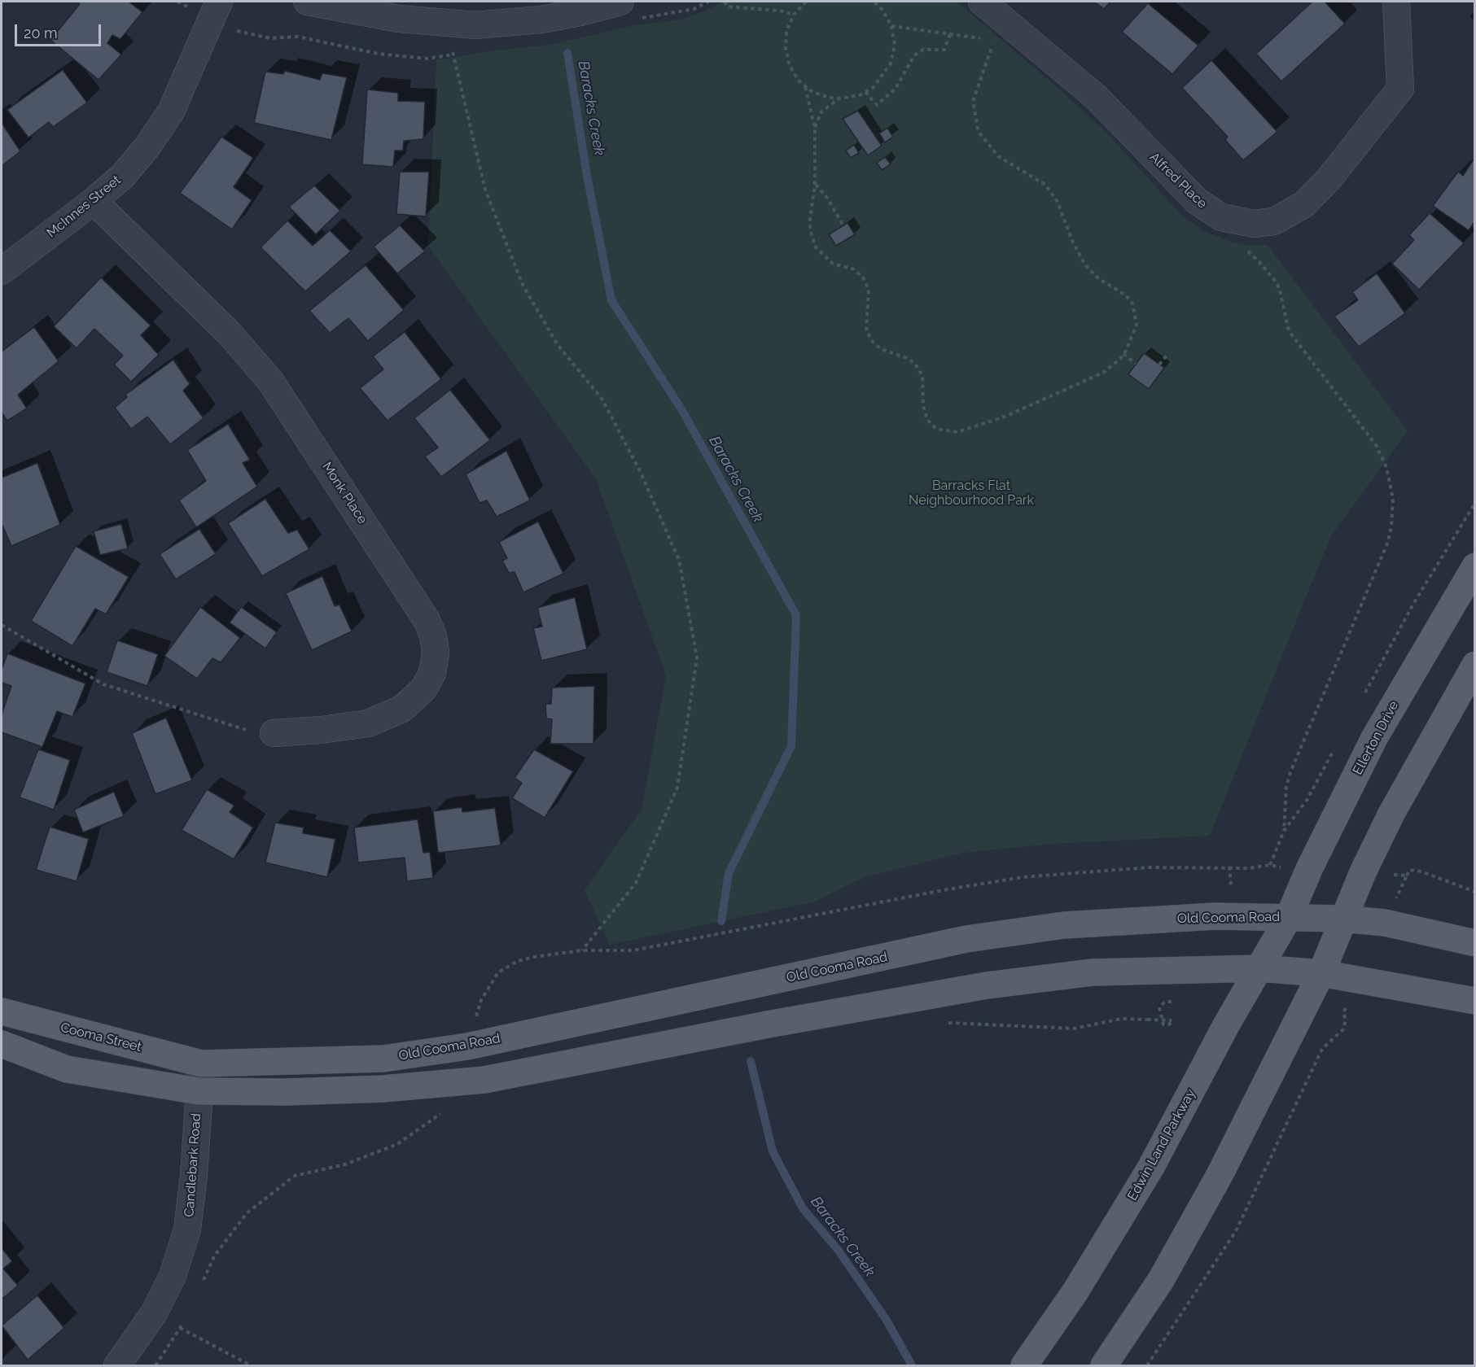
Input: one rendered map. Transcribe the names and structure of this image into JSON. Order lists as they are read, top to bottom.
{
  "streets": {
    "main road": [
      "Ellerton Drive",
      "Old Cooma Road",
      "Cooma Street",
      "Edwin Land Parkway"
    ],
    "street": [
      "Alfred Place",
      "McInnes Street",
      "Monk Place",
      "Candlebark Road"
    ]
  },
  "crossings": [
    ["McInnes Street", "Monk Place"],
    ["Ellerton Drive", "Old Cooma Road"],
    ["Ellerton Drive", "Edwin Land Parkway"],
    ["Old Cooma Road", "Cooma Street"],
    ["Old Cooma Road", "Edwin Land Parkway"],
    ["Old Cooma Road", "Candlebark Road"],
    ["Cooma Street", "Candlebark Road"]
  ],
  "water": ["Baracks Creek"],
  "parks": ["Barracks Flat Neighbourhood Park"],
  "scale_bar": "20 m"
}
